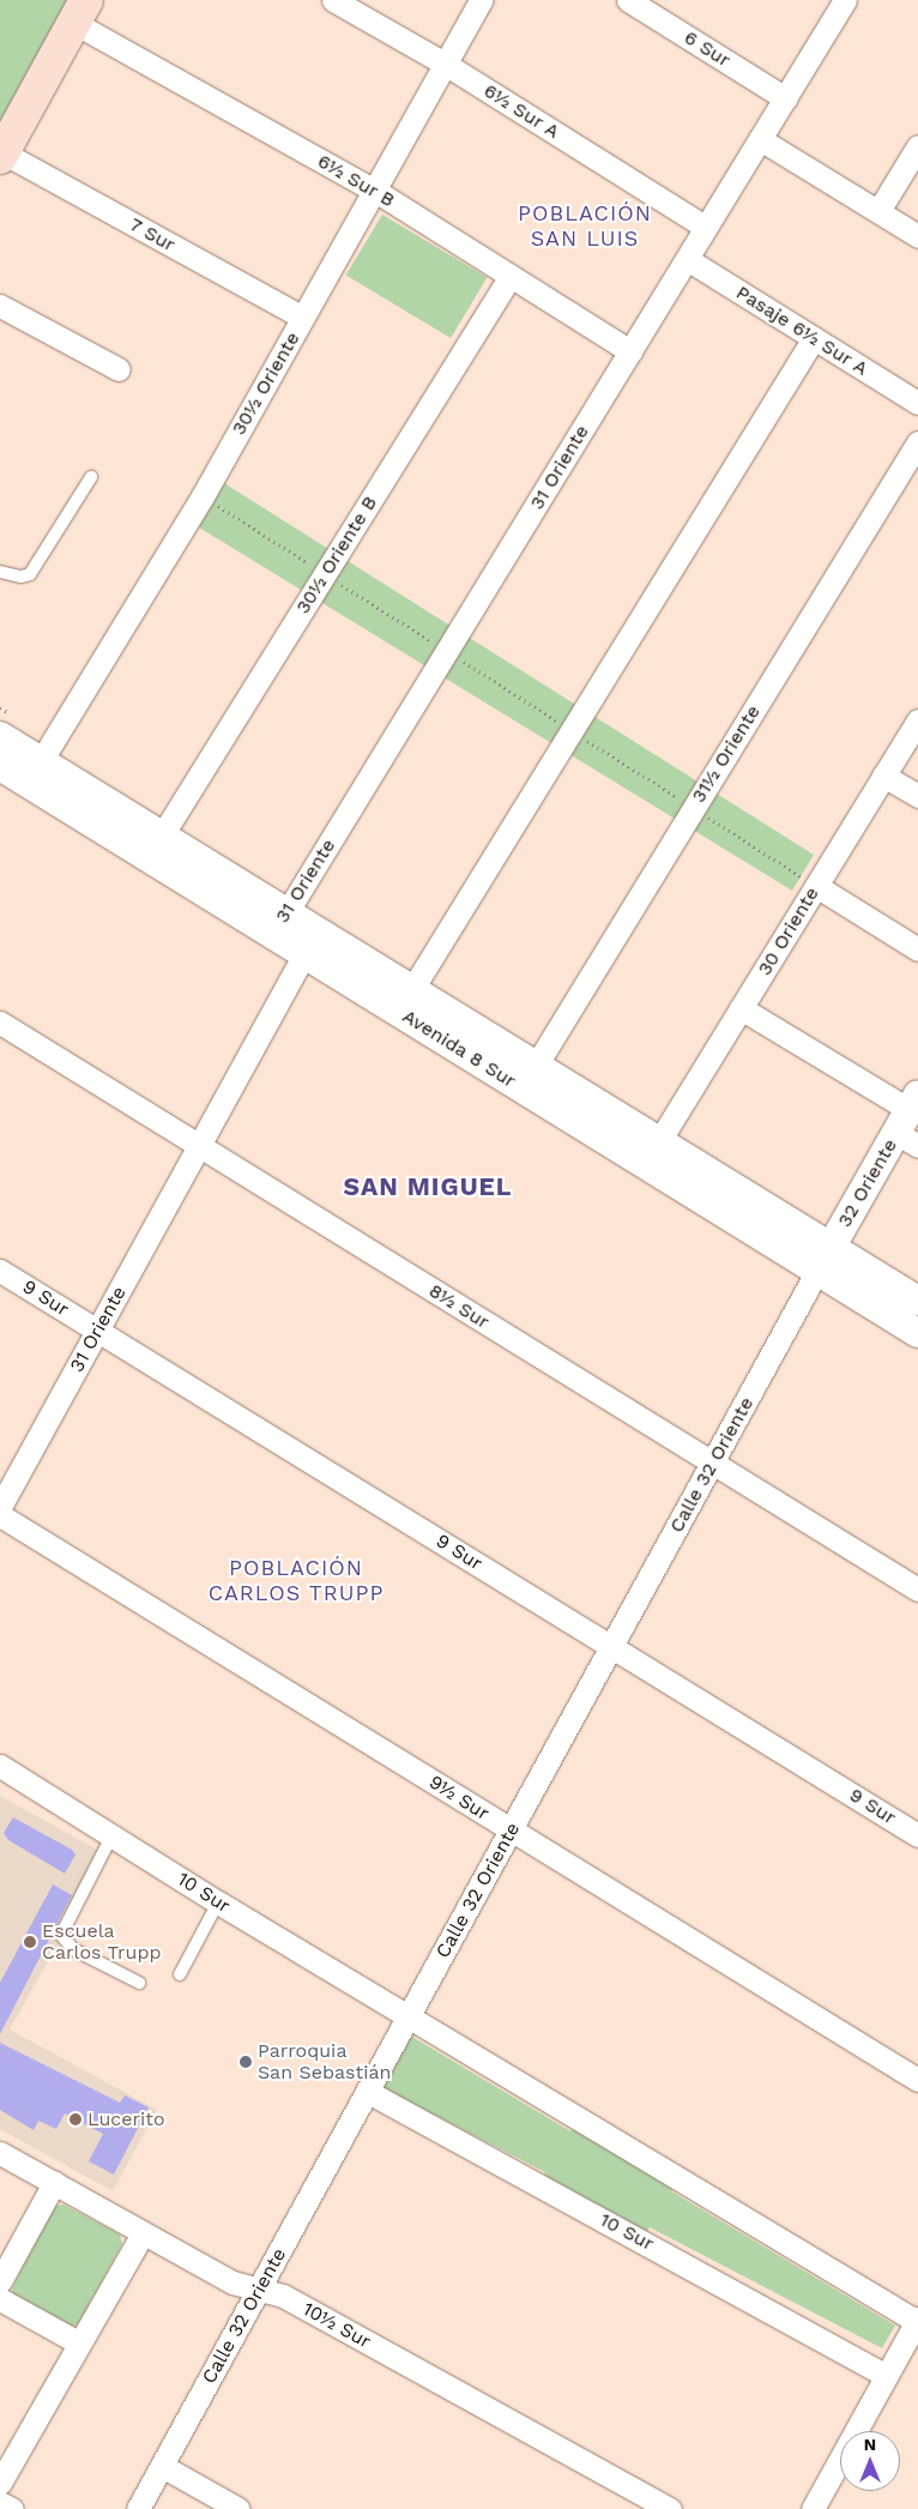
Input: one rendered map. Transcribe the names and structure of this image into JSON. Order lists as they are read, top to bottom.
{
  "streets": {
    "street": [
      "6 Sur",
      "6½ Sur A",
      "6½ Sur B",
      "7 Sur",
      "Pasaje 6½ Sur A",
      "30½ Oriente",
      "31 Oriente",
      "30½ Oriente B",
      "31½ Oriente",
      "30 Oriente",
      "Avenida 8 Sur",
      "32 Oriente",
      "9 Sur",
      "8½ Sur",
      "Calle 32 Oriente",
      "9½ Sur",
      "10 Sur",
      "10½ Sur"
    ]
  },
  "crossings": [
    ["6 Sur", "31 Oriente"],
    ["6½ Sur A", "30½ Oriente"],
    ["6½ Sur A", "31 Oriente"],
    ["6½ Sur B", "30½ Oriente"],
    ["6½ Sur B", "31 Oriente"],
    ["6½ Sur B", "30½ Oriente B"],
    ["7 Sur", "30½ Oriente"],
    ["Pasaje 6½ Sur A", "31 Oriente"],
    ["30½ Oriente", "Avenida 8 Sur"],
    ["31 Oriente", "Avenida 8 Sur"],
    ["31 Oriente", "9 Sur"],
    ["31 Oriente", "8½ Sur"],
    ["30½ Oriente B", "Avenida 8 Sur"],
    ["31½ Oriente", "Avenida 8 Sur"],
    ["30 Oriente", "Avenida 8 Sur"],
    ["Avenida 8 Sur", "32 Oriente"],
    ["Avenida 8 Sur", "Calle 32 Oriente"],
    ["32 Oriente", "Calle 32 Oriente"],
    ["9 Sur", "Calle 32 Oriente"],
    ["8½ Sur", "Calle 32 Oriente"],
    ["Calle 32 Oriente", "9½ Sur"],
    ["Calle 32 Oriente", "10 Sur"],
    ["Calle 32 Oriente", "10½ Sur"]
  ],
  "districts": ["POBLACIÓN SAN LUIS", "SAN MIGUEL", "POBLACIÓN CARLOS TRUPP"],
  "places": ["Escuela Carlos Trupp", "Parroquia San Sebastián", "Lucerito"],
  "north": "top"
}
